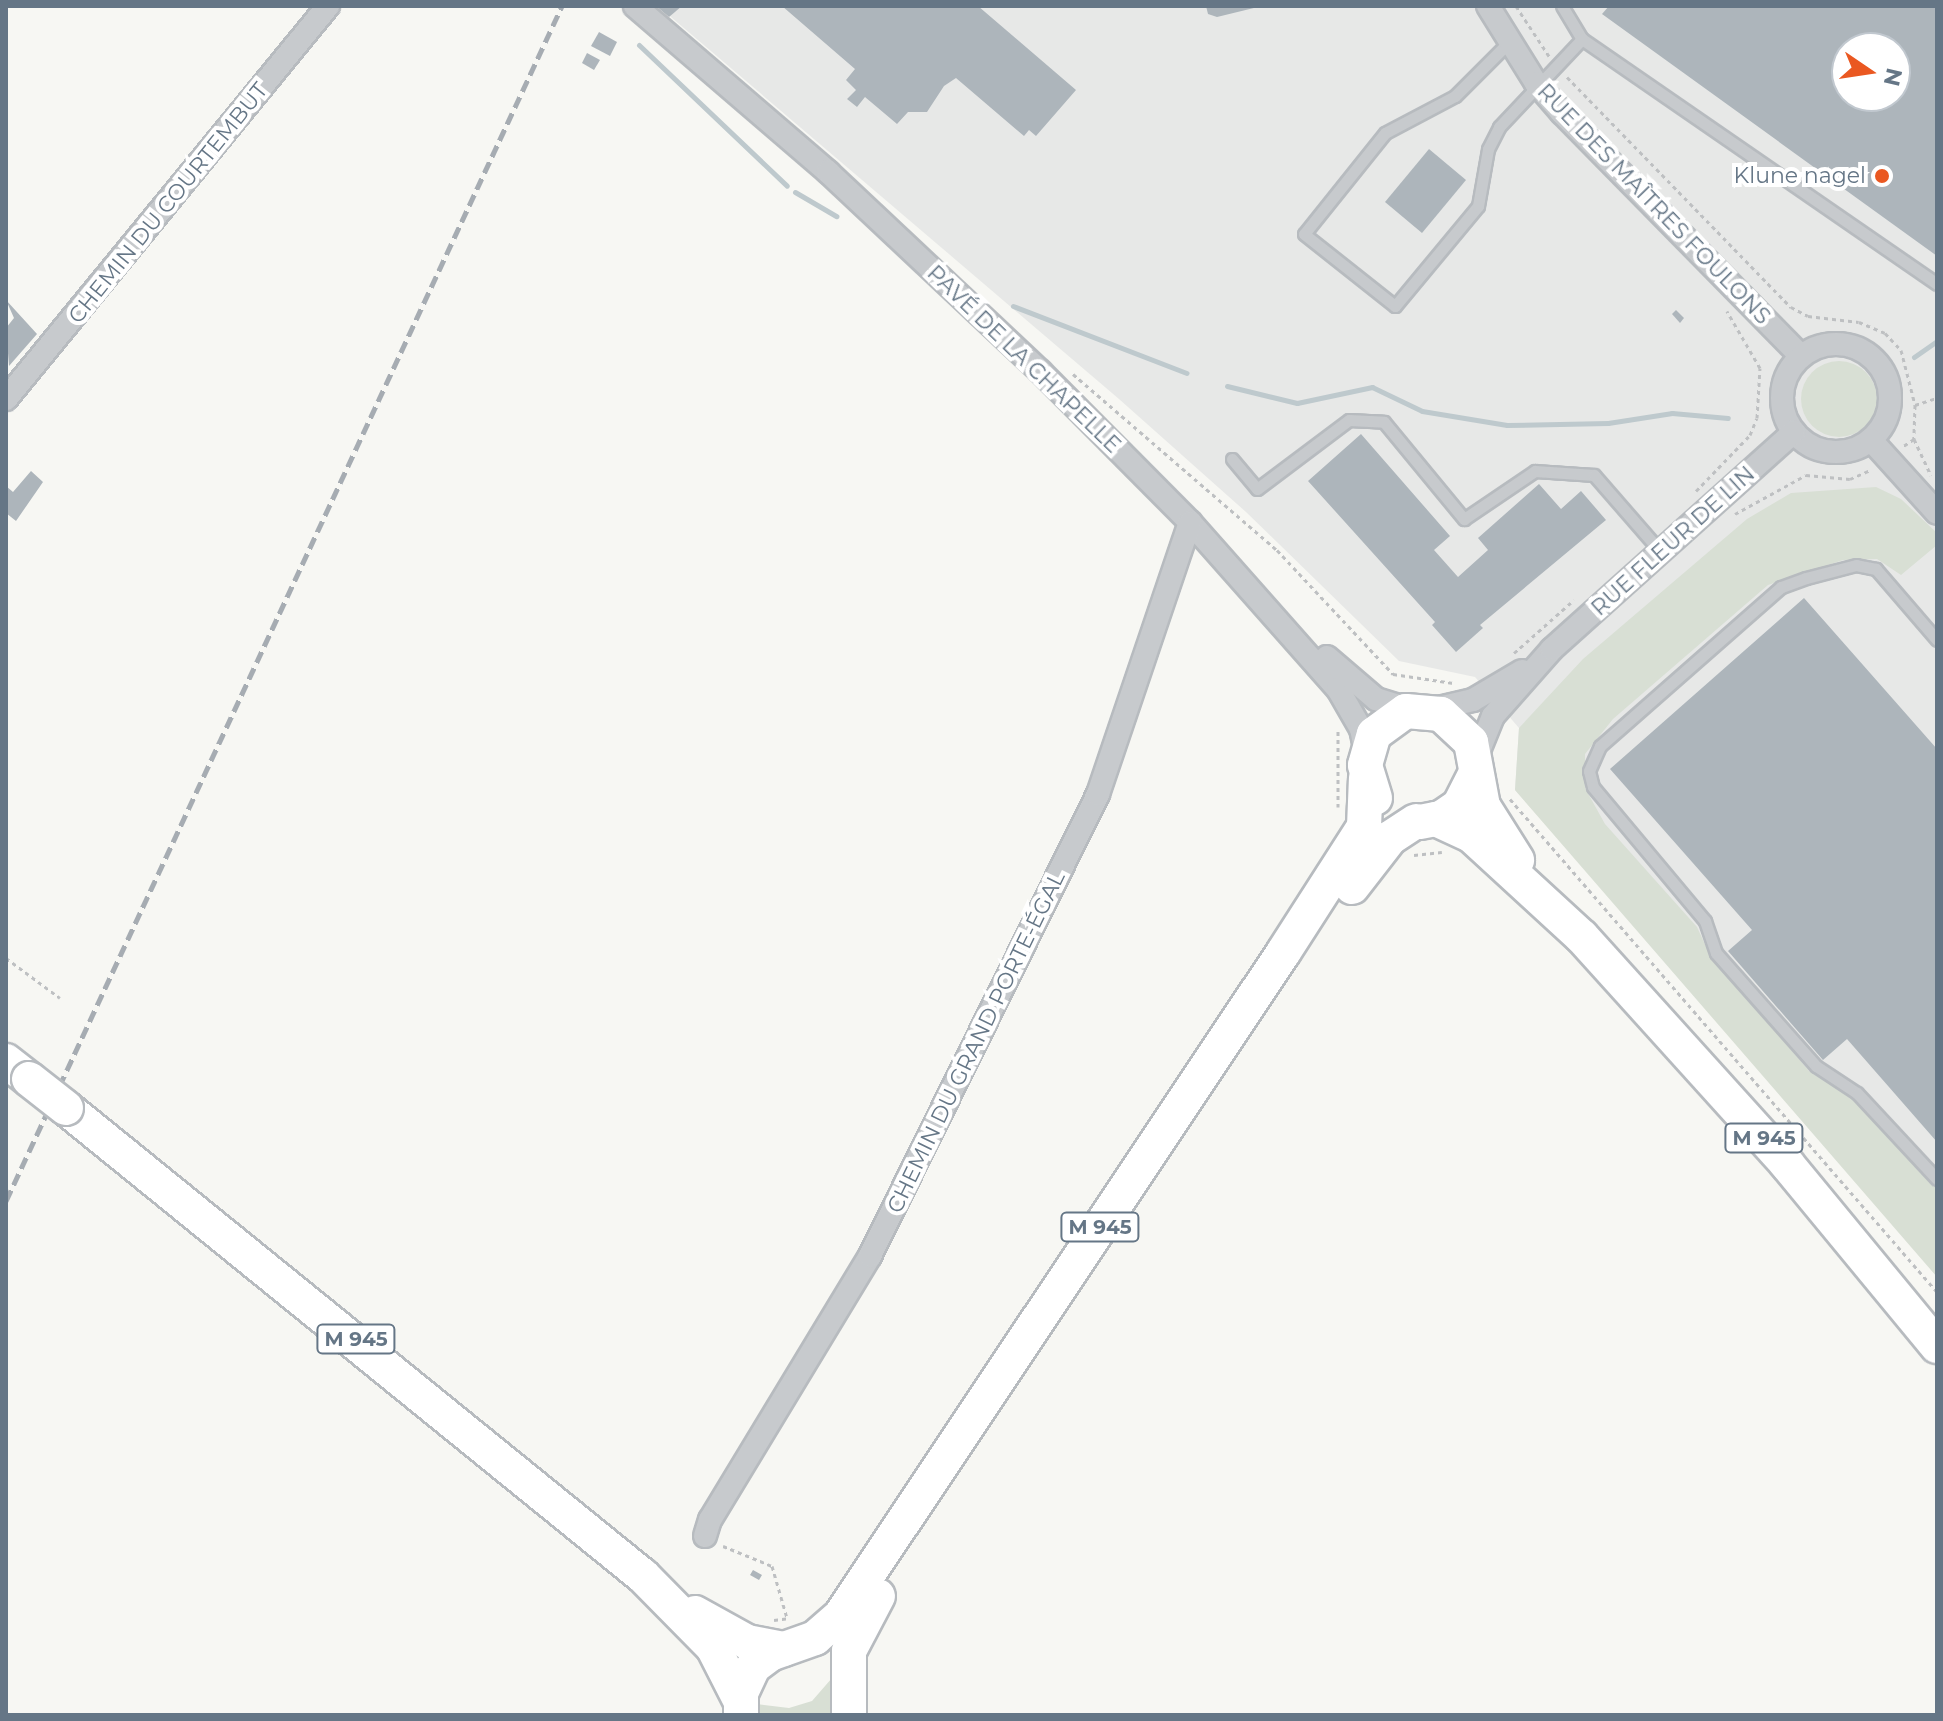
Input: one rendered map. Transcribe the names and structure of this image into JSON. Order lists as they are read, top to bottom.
{
  "streets": {
    "main road": ["PAVÉ DE LA CHAPELLE", "M 945"],
    "street": [
      "CHEMIN DU COURTEMBUT",
      "RUE DES MAÎTRES FOULONS",
      "RUE FLEUR DE LIN",
      "CHEMIN DU GRAND PORTE-ÉGAL"
    ]
  },
  "crossings": [
    ["RUE DES MAÎTRES FOULONS", "RUE FLEUR DE LIN"],
    ["PAVÉ DE LA CHAPELLE", "RUE FLEUR DE LIN"],
    ["PAVÉ DE LA CHAPELLE", "CHEMIN DU GRAND PORTE-ÉGAL"],
    ["PAVÉ DE LA CHAPELLE", "M 945"],
    ["RUE FLEUR DE LIN", "M 945"]
  ],
  "places": ["Klune nagel"],
  "north": "right"
}
